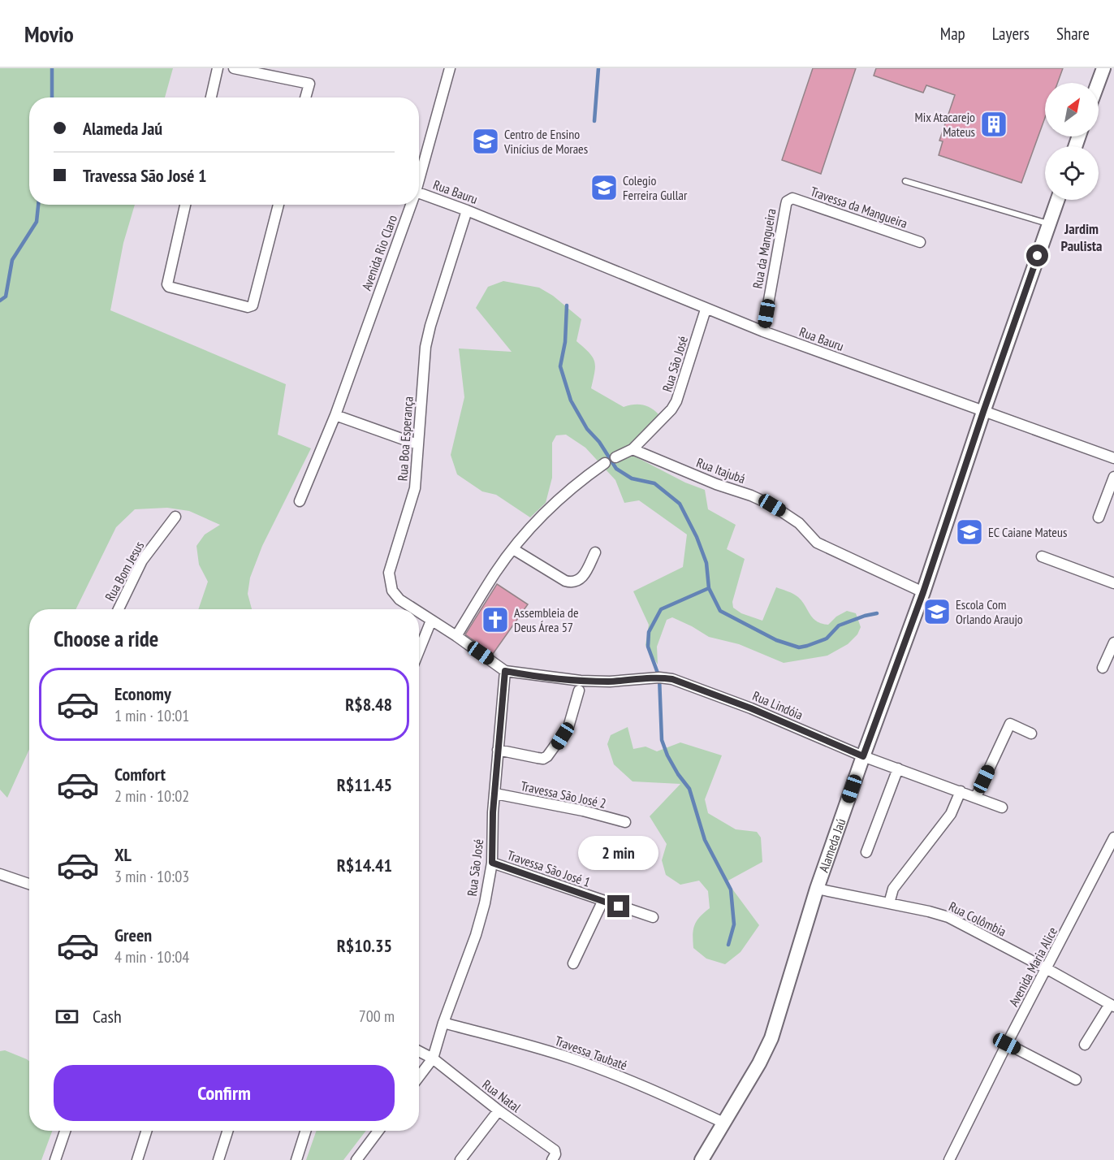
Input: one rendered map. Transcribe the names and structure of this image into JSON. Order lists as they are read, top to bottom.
{
  "streets": {
    "main road": ["Alameda Jaú"],
    "street": [
      "Rua Bauru",
      "Travessa da Mangueira",
      "Rua da Mangueira",
      "Avenida Rio Claro",
      "Rua São José",
      "Rua Boa Esperança",
      "Rua Itajubá",
      "Rua Bom Jesus",
      "Rua Lindóia",
      "Travessa São José 2",
      "Travessa São José 1",
      "Rua Colômbia",
      "Avenida Maria Alice",
      "Travessa Taubaté",
      "Rua Natal"
    ]
  },
  "crossings": [
    ["Rua Bauru", "Rua da Mangueira"],
    ["Rua Bauru", "Rua São José"],
    ["Rua Bauru", "Rua Boa Esperança"],
    ["Rua Bauru", "Alameda Jaú"],
    ["Travessa da Mangueira", "Rua da Mangueira"],
    ["Rua São José", "Rua Boa Esperança"],
    ["Rua São José", "Rua Itajubá"],
    ["Rua São José", "Rua Lindóia"],
    ["Rua São José", "Travessa São José 2"],
    ["Rua São José", "Travessa São José 1"],
    ["Rua São José", "Travessa Taubaté"],
    ["Rua São José", "Rua Natal"],
    ["Rua Boa Esperança", "Rua Lindóia"],
    ["Rua Itajubá", "Alameda Jaú"],
    ["Rua Lindóia", "Alameda Jaú"],
    ["Alameda Jaú", "Rua Colômbia"],
    ["Alameda Jaú", "Travessa Taubaté"],
    ["Rua Colômbia", "Avenida Maria Alice"]
  ],
  "districts": ["Jardim Paulista"],
  "places": {
    "building": ["Mix Atacarejo Mateus"],
    "school or university": [
      "Centro de Ensino Vinícius de Moraes",
      "Colegio Ferreira Gullar",
      "EC Caiane Mateus",
      "Escola Com Orlando Araujo"
    ],
    "church": ["Assembleia de Deus Área 57"]
  },
  "north": "top right",
  "page": {
    "header": "Movio",
    "nav": ["Map", "Layers", "Share"],
    "banner": ["Alameda Jaú", "Travessa São José 1"],
    "heading": "Choose a ride",
    "list": [
      {
        "name": "Economy",
        "note": "1 min · 10:01",
        "value": "R$8.48"
      },
      {
        "name": "Comfort",
        "note": "2 min · 10:02",
        "value": "R$11.45"
      },
      {
        "name": "XL",
        "note": "3 min · 10:03",
        "value": "R$14.41"
      },
      {
        "name": "Green",
        "note": "4 min · 10:04",
        "value": "R$10.35"
      }
    ],
    "bubble": "2 min",
    "pay": ["Cash", "700 m"],
    "buttons": "Confirm"
  }
}
